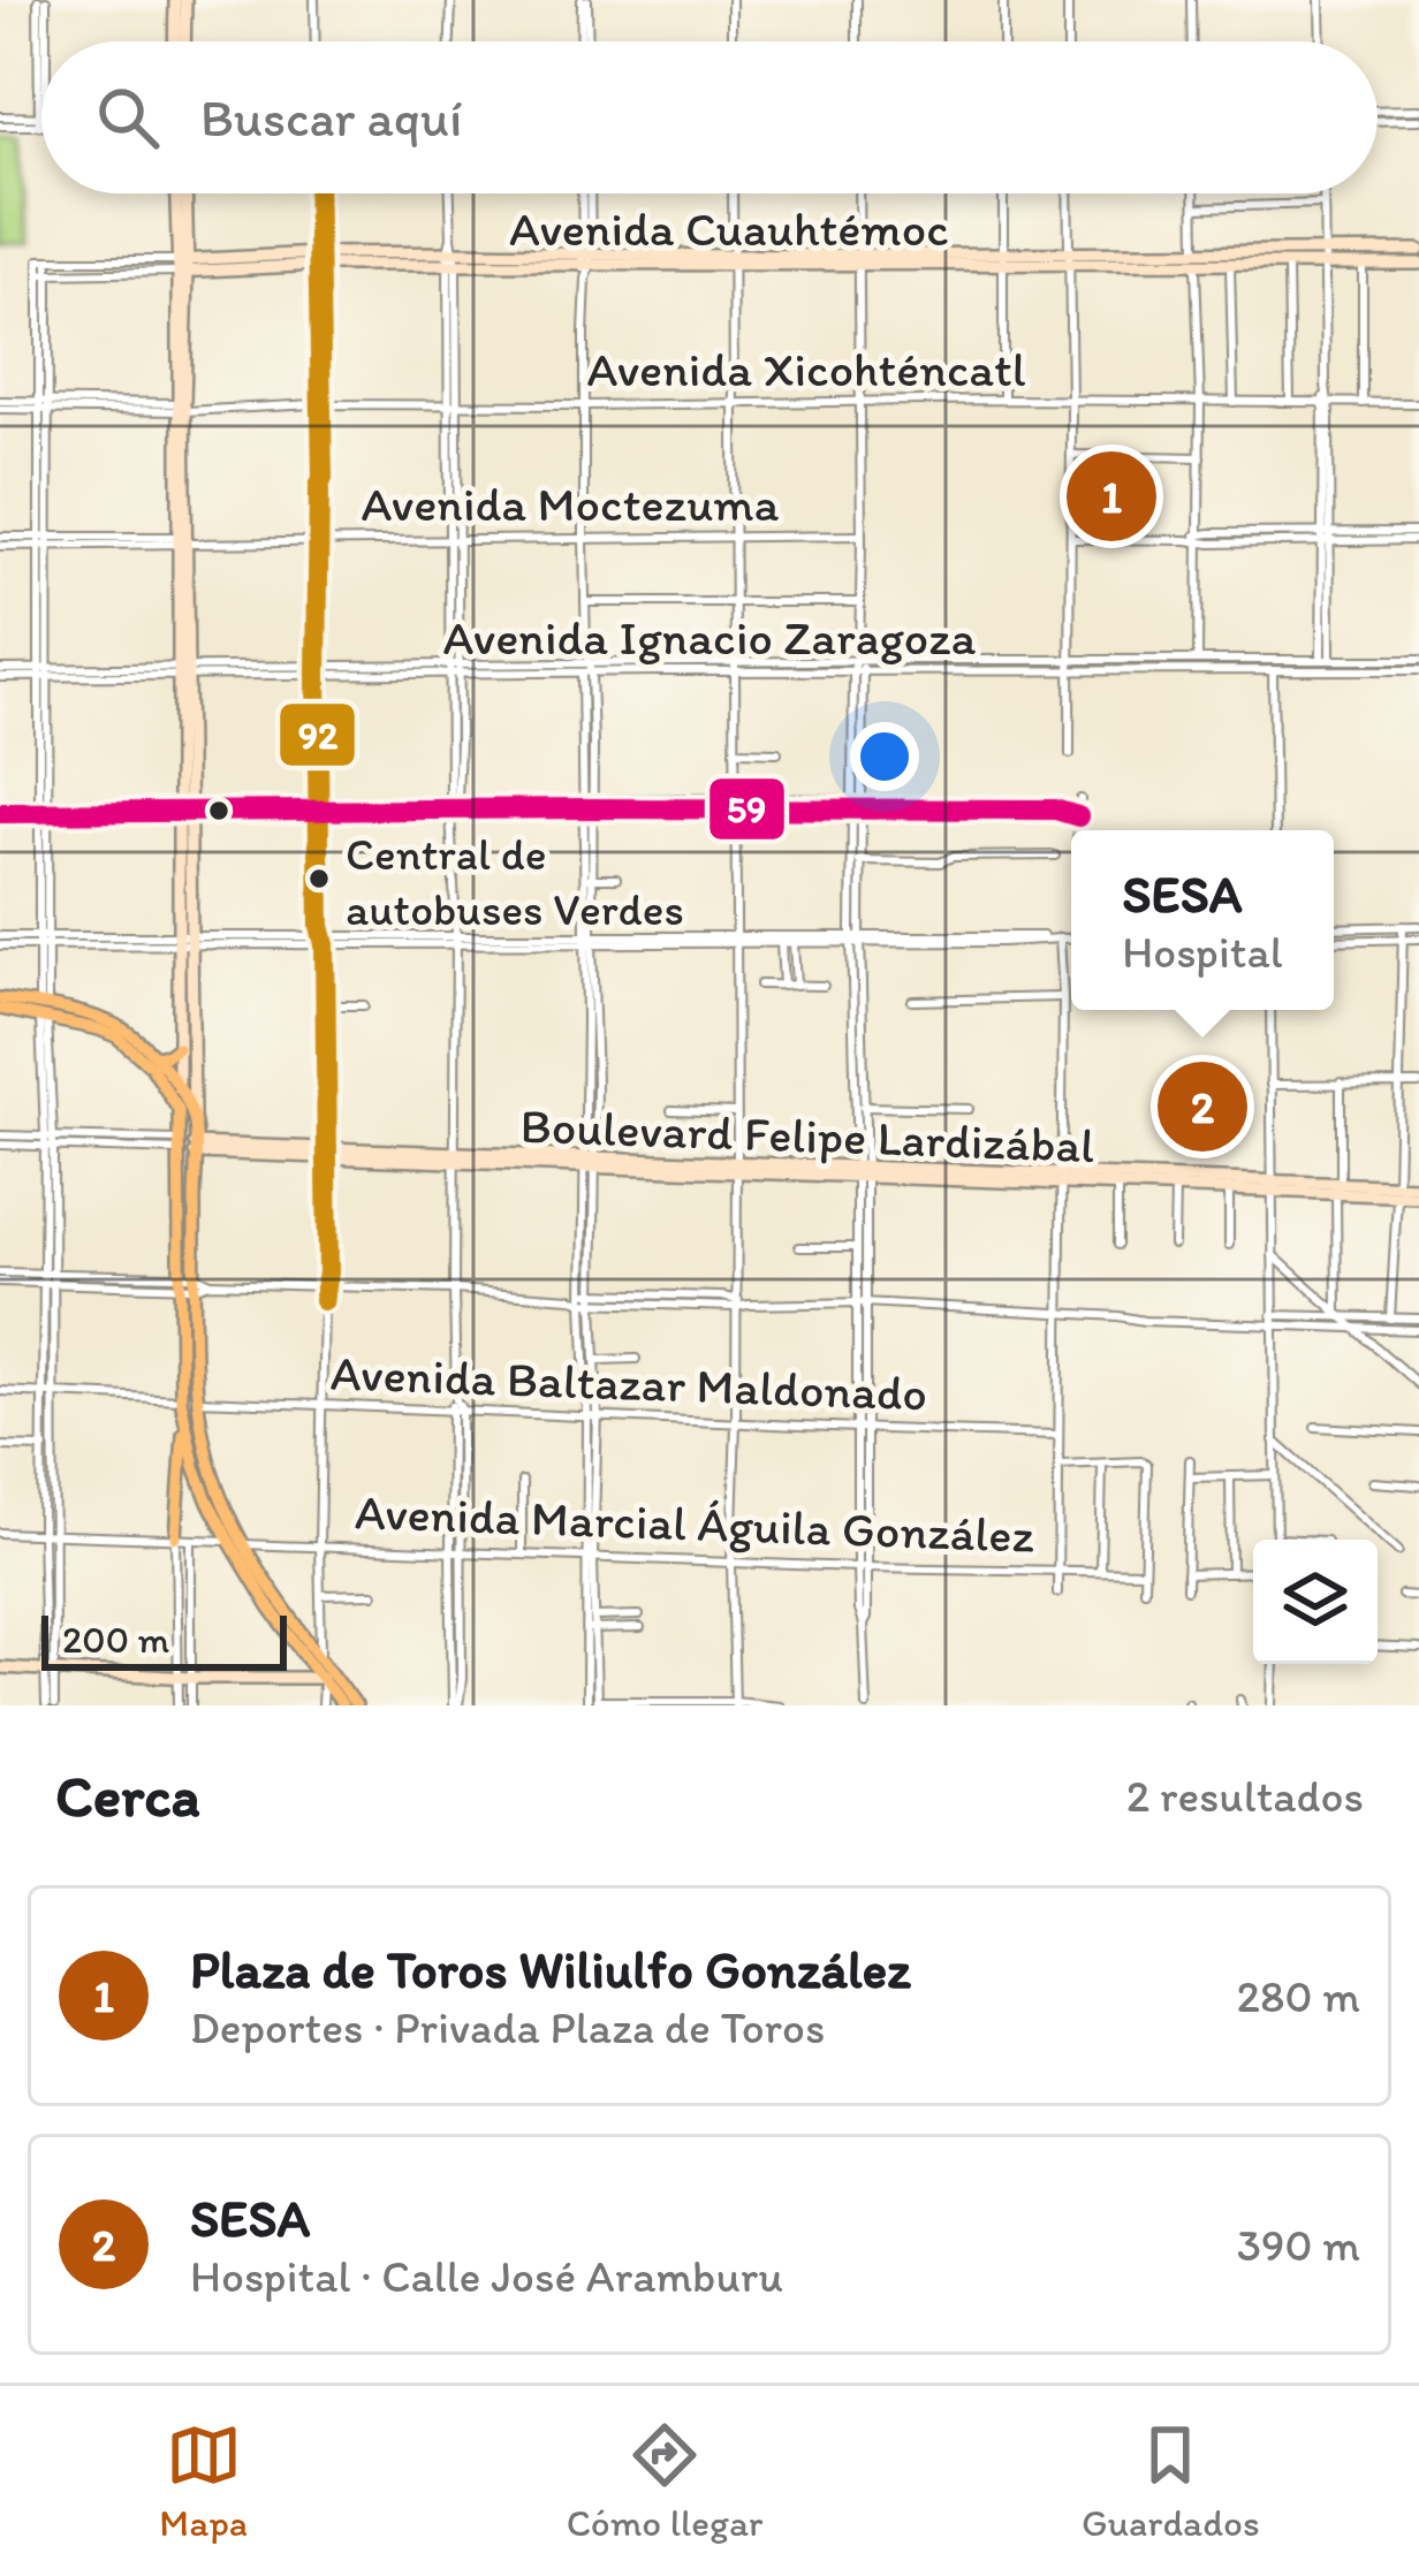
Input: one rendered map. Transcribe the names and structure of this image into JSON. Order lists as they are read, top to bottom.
{
  "streets": {
    "main road": ["Avenida Cuauhtémoc", "Boulevard Felipe Lardizábal"],
    "street": [
      "Avenida Xicohténcatl",
      "Avenida Moctezuma",
      "Avenida Ignacio Zaragoza",
      "Avenida Baltazar Maldonado",
      "Avenida Marcial Águila González"
    ]
  },
  "places": ["Central de autobuses Verdes"],
  "lines": ["transit line 92", "transit line 59"],
  "scale_bar": "200 m",
  "page": {
    "search": "Buscar aquí",
    "pins": ["1", "2"],
    "popup": ["SESA", "Hospital"],
    "scale": "200 m",
    "heading": ["Cerca", "2 resultados"],
    "list": [
      {
        "mark": "1",
        "name": "Plaza de Toros Wiliulfo González",
        "note": "Deportes · Privada Plaza de Toros",
        "value": "280 m"
      },
      {
        "mark": "2",
        "name": "SESA",
        "note": "Hospital · Calle José Aramburu",
        "value": "390 m"
      }
    ],
    "nav": ["Mapa", "Cómo llegar", "Guardados"]
  }
}
